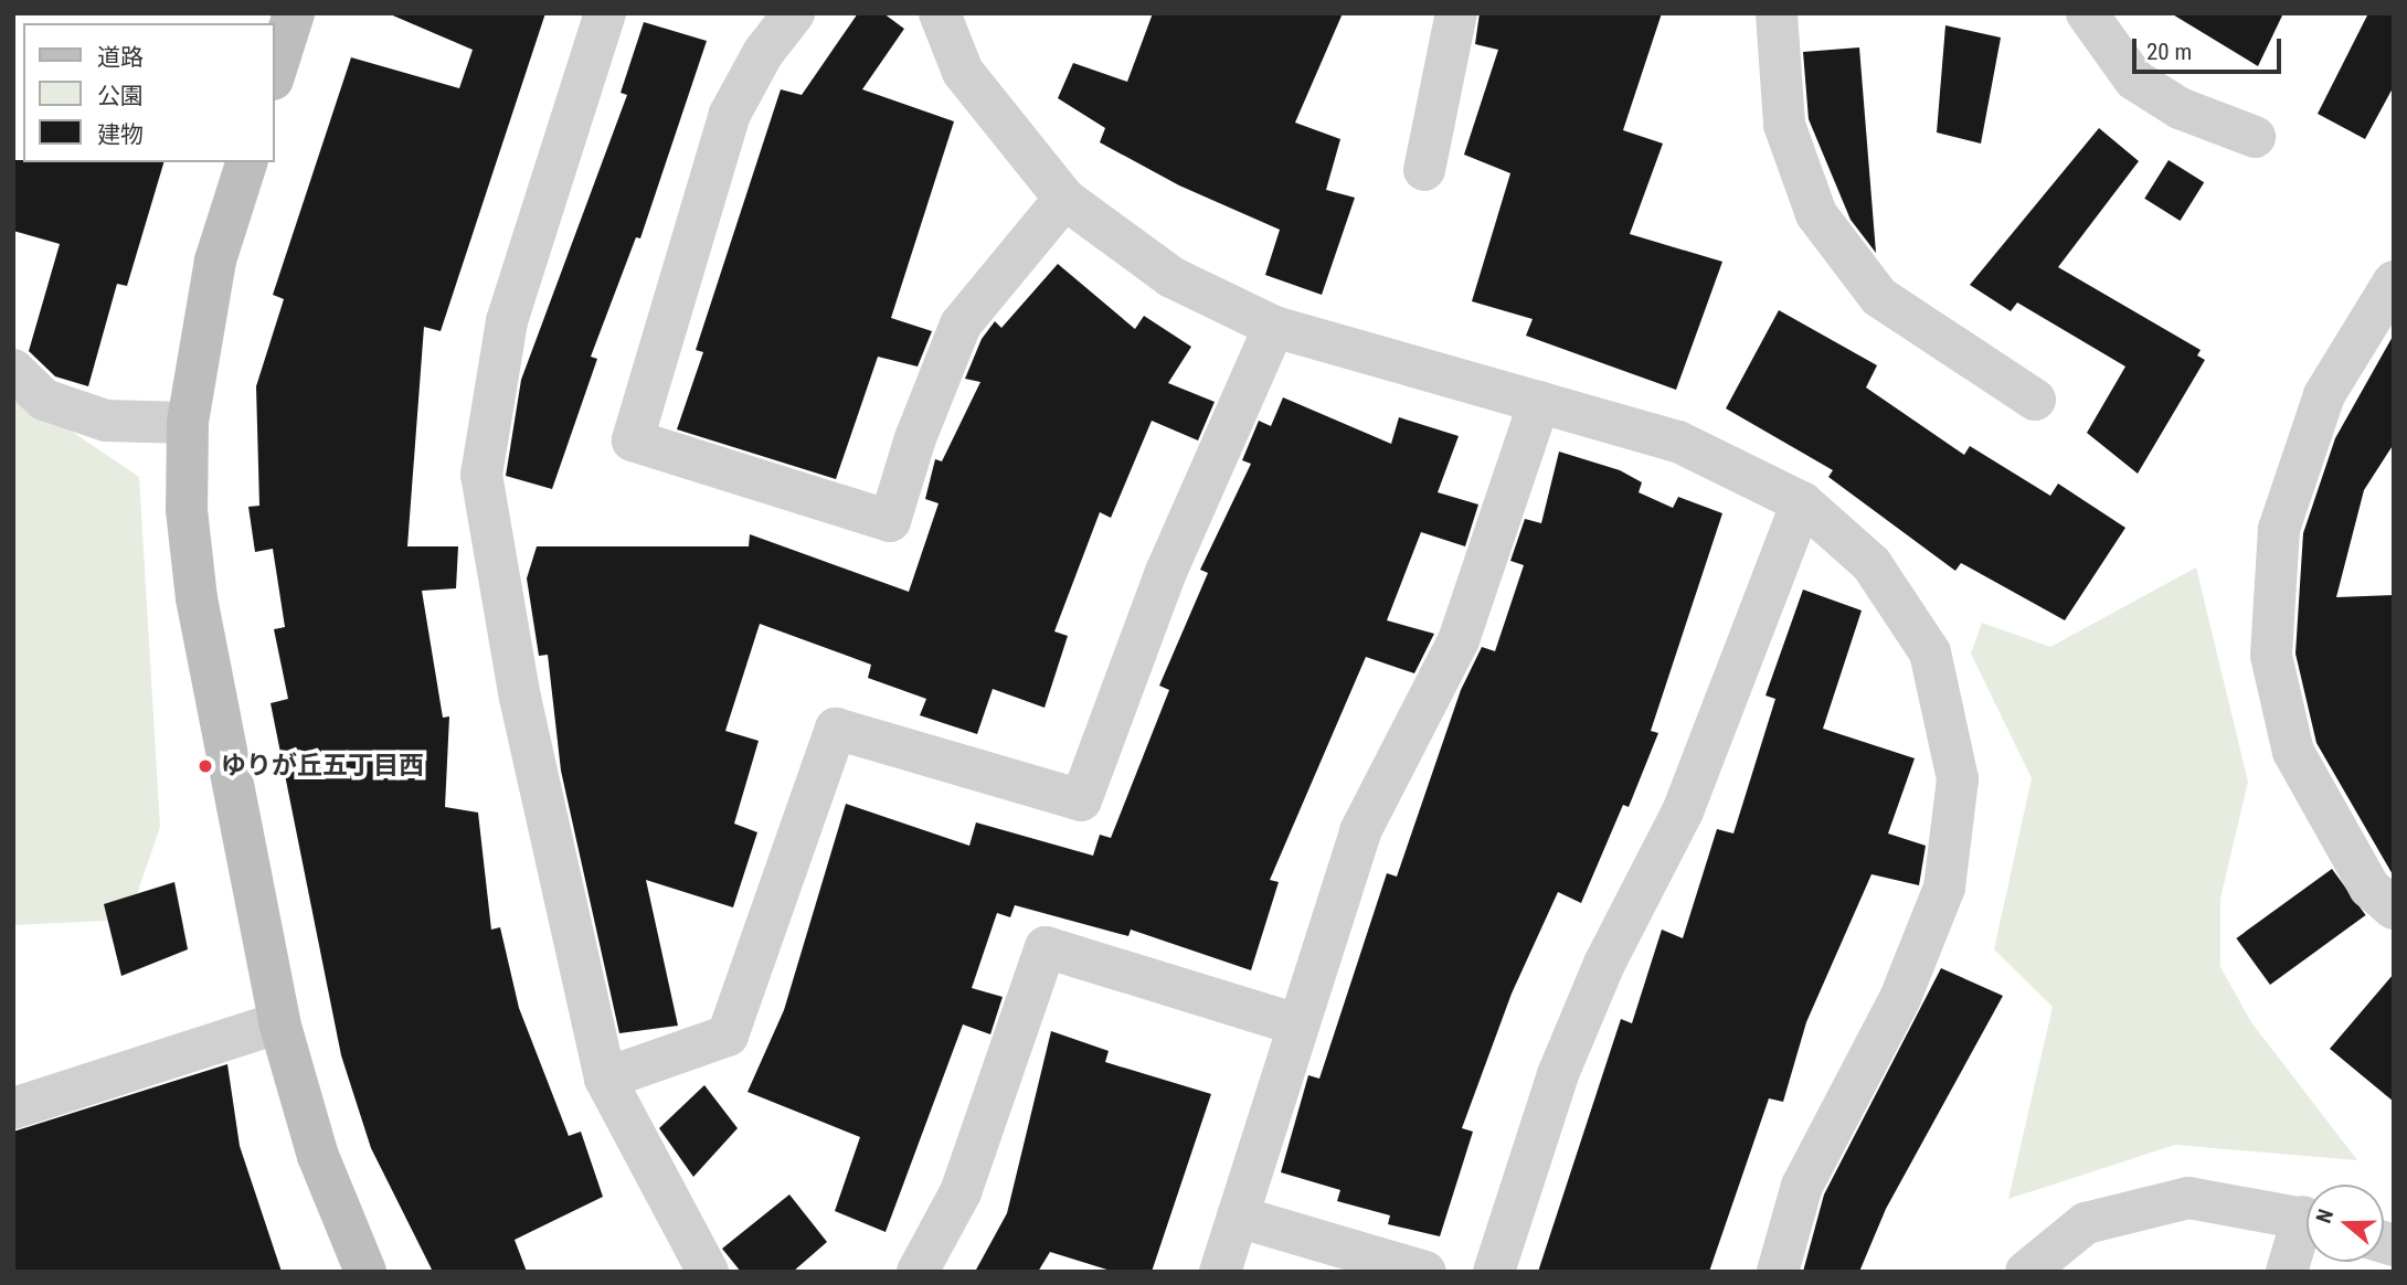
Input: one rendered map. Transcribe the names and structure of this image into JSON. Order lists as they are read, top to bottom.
{
  "places": ["ゆりが丘五丁目西"],
  "legend": ["道路", "公園", "建物"],
  "scale_bar": "20 m",
  "north": "left"
}
